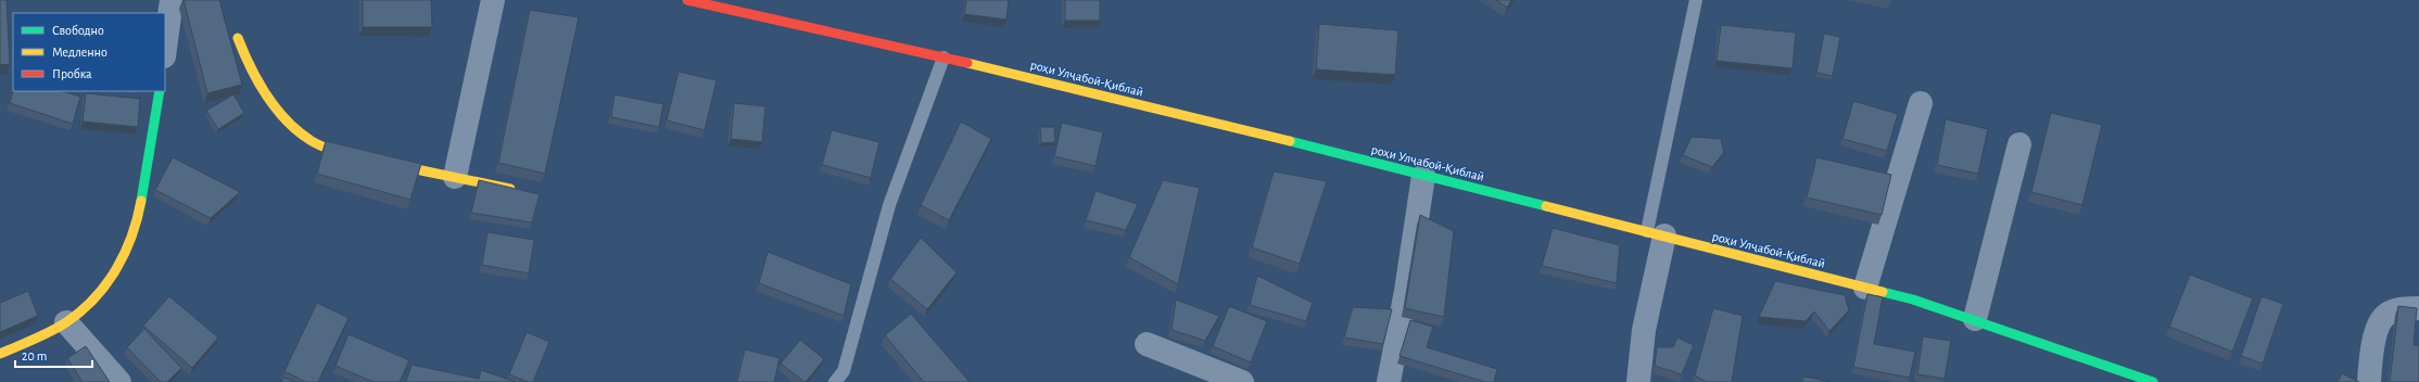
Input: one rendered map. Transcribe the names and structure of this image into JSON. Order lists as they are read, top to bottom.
{
  "streets": {
    "street": ["роҳи Улҷабой-Қиблаӣ"]
  },
  "legend": ["Свободно", "Медленно", "Пробка"],
  "scale_bar": "20 m"
}
